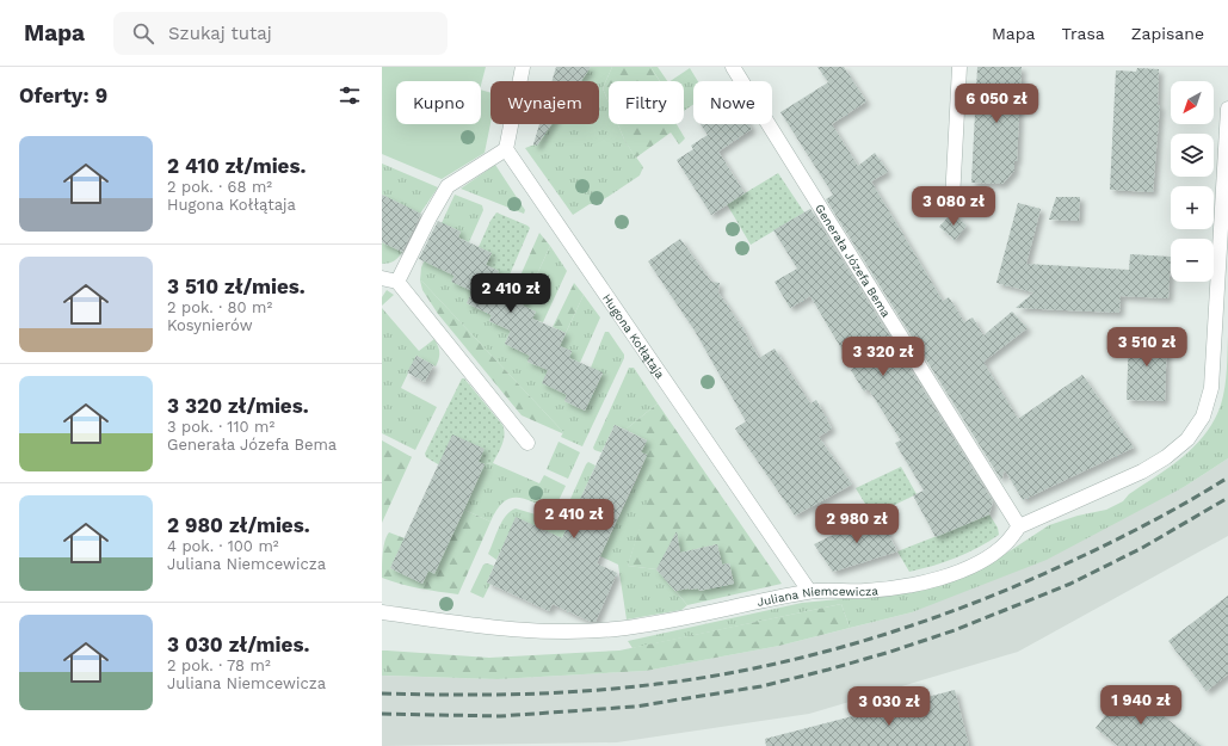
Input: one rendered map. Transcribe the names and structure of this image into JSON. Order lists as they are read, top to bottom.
{
  "streets": {
    "street": ["Generała Józefa Bema", "Hugona Kołłątaja", "Juliana Niemcewicza"]
  },
  "crossings": [
    ["Generała Józefa Bema", "Juliana Niemcewicza"],
    ["Hugona Kołłątaja", "Juliana Niemcewicza"]
  ],
  "north": "bottom left",
  "page": {
    "header": "Mapa",
    "search": "Szukaj tutaj",
    "nav": ["Mapa", "Trasa", "Zapisane"],
    "heading": "Oferty: 9",
    "map_buttons": ["+", "−"],
    "chip": [
      "Kupno",
      "Wynajem",
      "Filtry",
      "Nowe"
    ],
    "price": [
      "6 050 zł",
      "3 080 zł",
      "2 410 zł",
      "3 510 zł",
      "3 320 zł",
      "2 410 zł",
      "2 980 zł",
      "1 940 zł",
      "3 030 zł"
    ],
    "list": [
      {
        "name": "2 410 zł/mies.",
        "note": "2 pok. · 68 m² · Hugona Kołłątaja"
      },
      {
        "name": "3 510 zł/mies.",
        "note": "2 pok. · 80 m² · Kosynierów"
      },
      {
        "name": "3 320 zł/mies.",
        "note": "3 pok. · 110 m² · Generała Józefa Bema"
      },
      {
        "name": "2 980 zł/mies.",
        "note": "4 pok. · 100 m² · Juliana Niemcewicza"
      },
      {
        "name": "3 030 zł/mies.",
        "note": "2 pok. · 78 m² · Juliana Niemcewicza"
      }
    ]
  }
}
